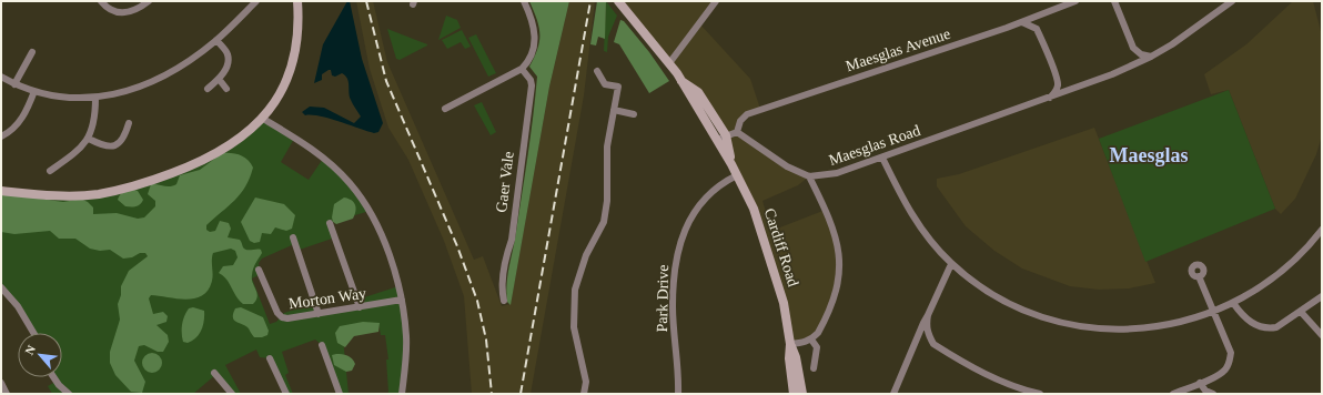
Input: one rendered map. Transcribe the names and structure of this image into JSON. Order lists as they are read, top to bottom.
{
  "streets": {
    "main road": ["Cardiff Road"],
    "street": [
      "Maesglas Avenue",
      "Maesglas Road",
      "Gaer Vale",
      "Morton Way",
      "Park Drive"
    ]
  },
  "crossings": [
    ["Cardiff Road", "Park Drive"]
  ],
  "districts": ["Maesglas"],
  "north": "top left"
}
